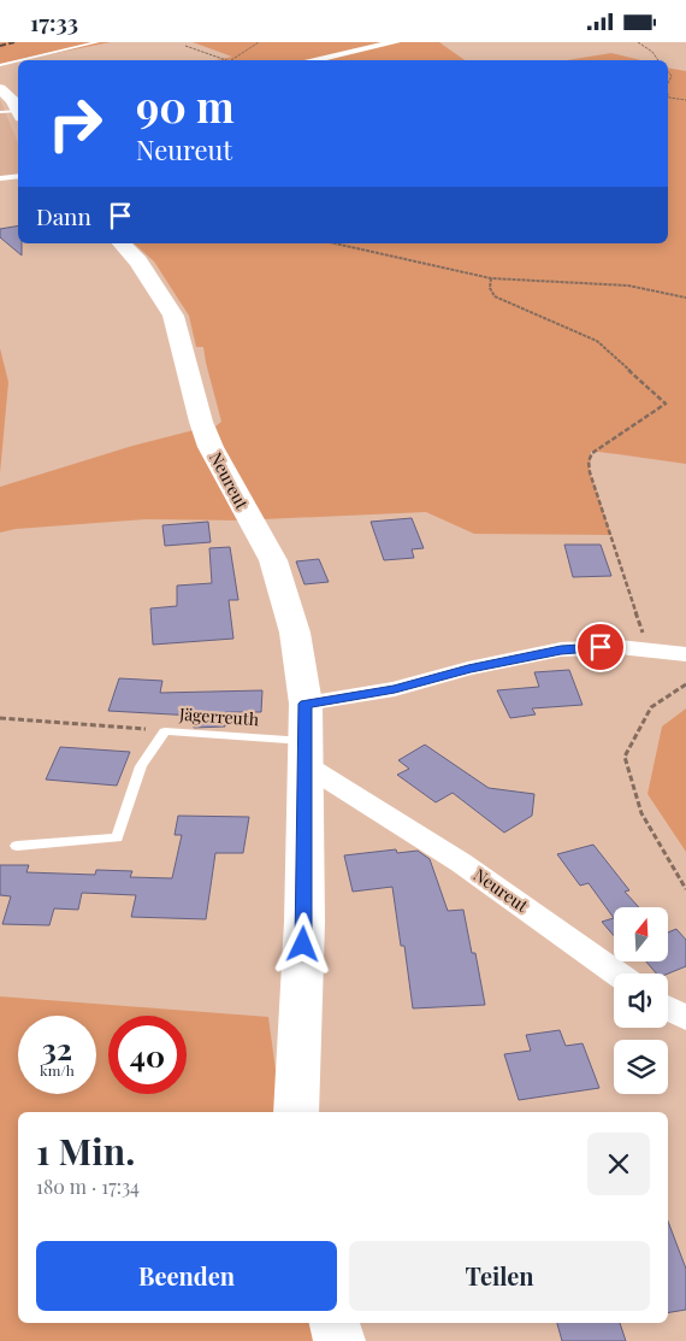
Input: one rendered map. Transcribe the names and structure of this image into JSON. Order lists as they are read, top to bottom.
{
  "streets": {
    "street": ["Neureut"],
    "lane": ["Jägerreuth"]
  },
  "crossings": [
    ["Neureut", "Jägerreuth"]
  ],
  "north": "top",
  "page": {
    "status": "17:33",
    "turn": ["90 m", "Neureut"],
    "then": "Dann",
    "speed": "32 km/h",
    "limit": "40",
    "heading": ["1 Min.", "180 m · 17:34"],
    "buttons": ["Beenden", "Teilen"]
  }
}
